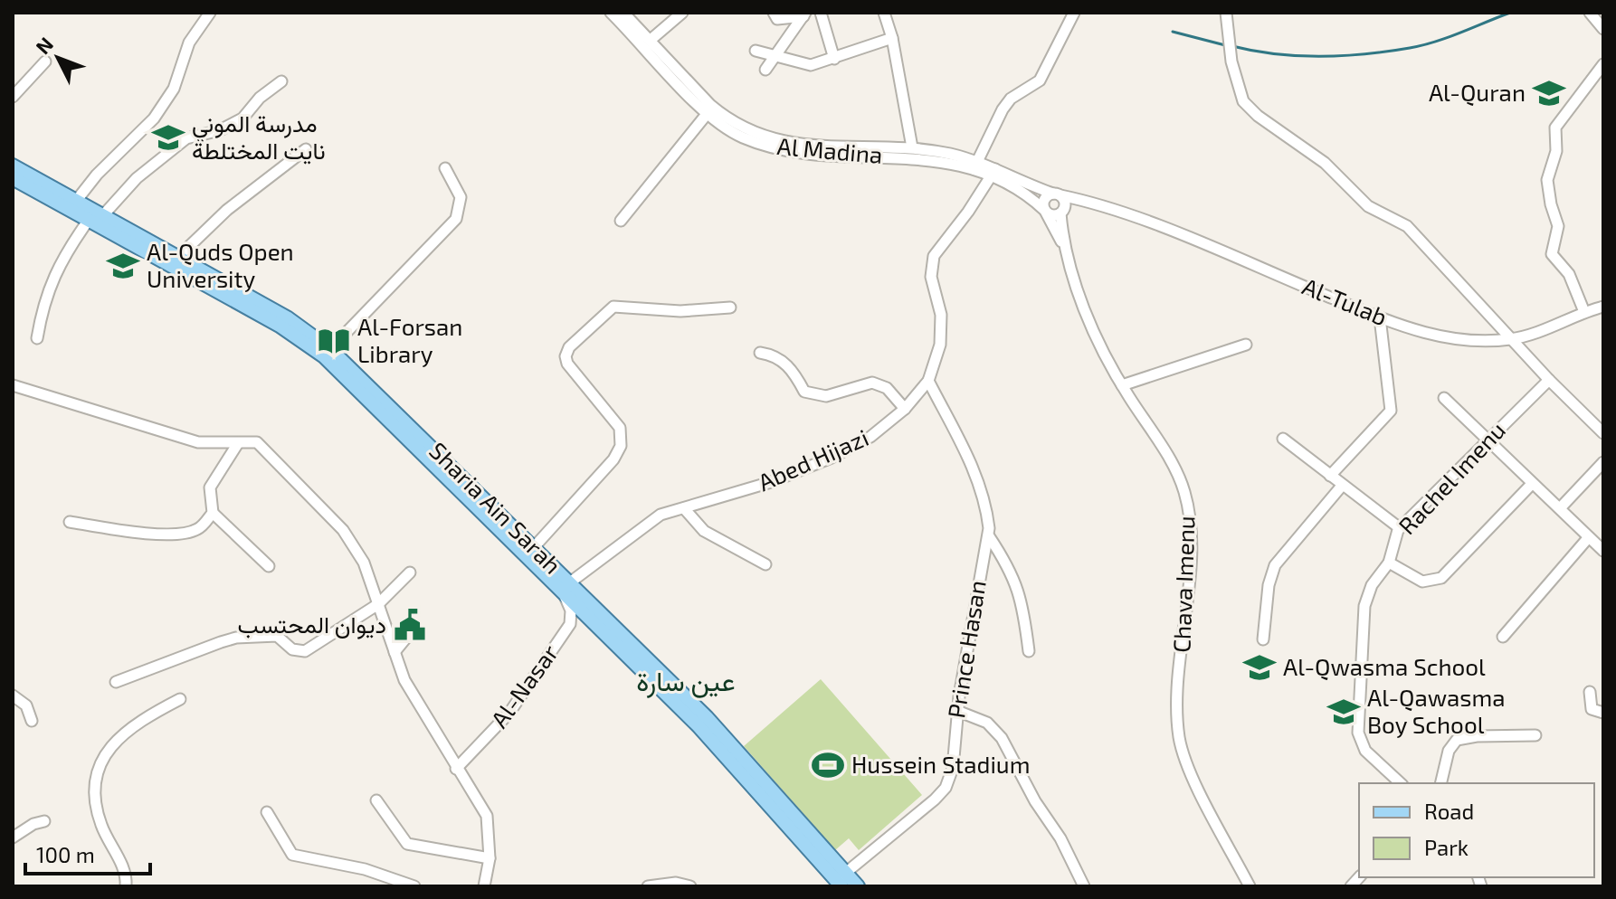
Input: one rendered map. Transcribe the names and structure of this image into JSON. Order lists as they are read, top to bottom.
{
  "streets": {
    "main road": ["Sharia Ain Sarah"],
    "street": [
      "Al Madina",
      "Al-Tulab",
      "Abed Hijazi",
      "Rachel Imenu",
      "Chava Imenu",
      "Prince Hasan",
      "Al-Nasar"
    ]
  },
  "crossings": [
    ["Al Madina", "Al-Tulab"],
    ["Al Madina", "Abed Hijazi"],
    ["Abed Hijazi", "Sharia Ain Sarah"],
    ["Abed Hijazi", "Prince Hasan"],
    ["Sharia Ain Sarah", "Prince Hasan"],
    ["Sharia Ain Sarah", "Al-Nasar"]
  ],
  "districts": ["عين سارة"],
  "places": {
    "school or university": [
      "Al-Quran",
      "مدرسة الموني نايت المختلطة",
      "Al-Quds Open University",
      "Al-Qwasma School",
      "Al-Qawasma Boy School"
    ],
    "library": ["Al-Forsan Library"],
    "public building": ["ديوان المحتسب"],
    "sports": ["Hussein Stadium"]
  },
  "legend": ["Road", "Park"],
  "scale_bar": "100 m",
  "north": "top left"
}
